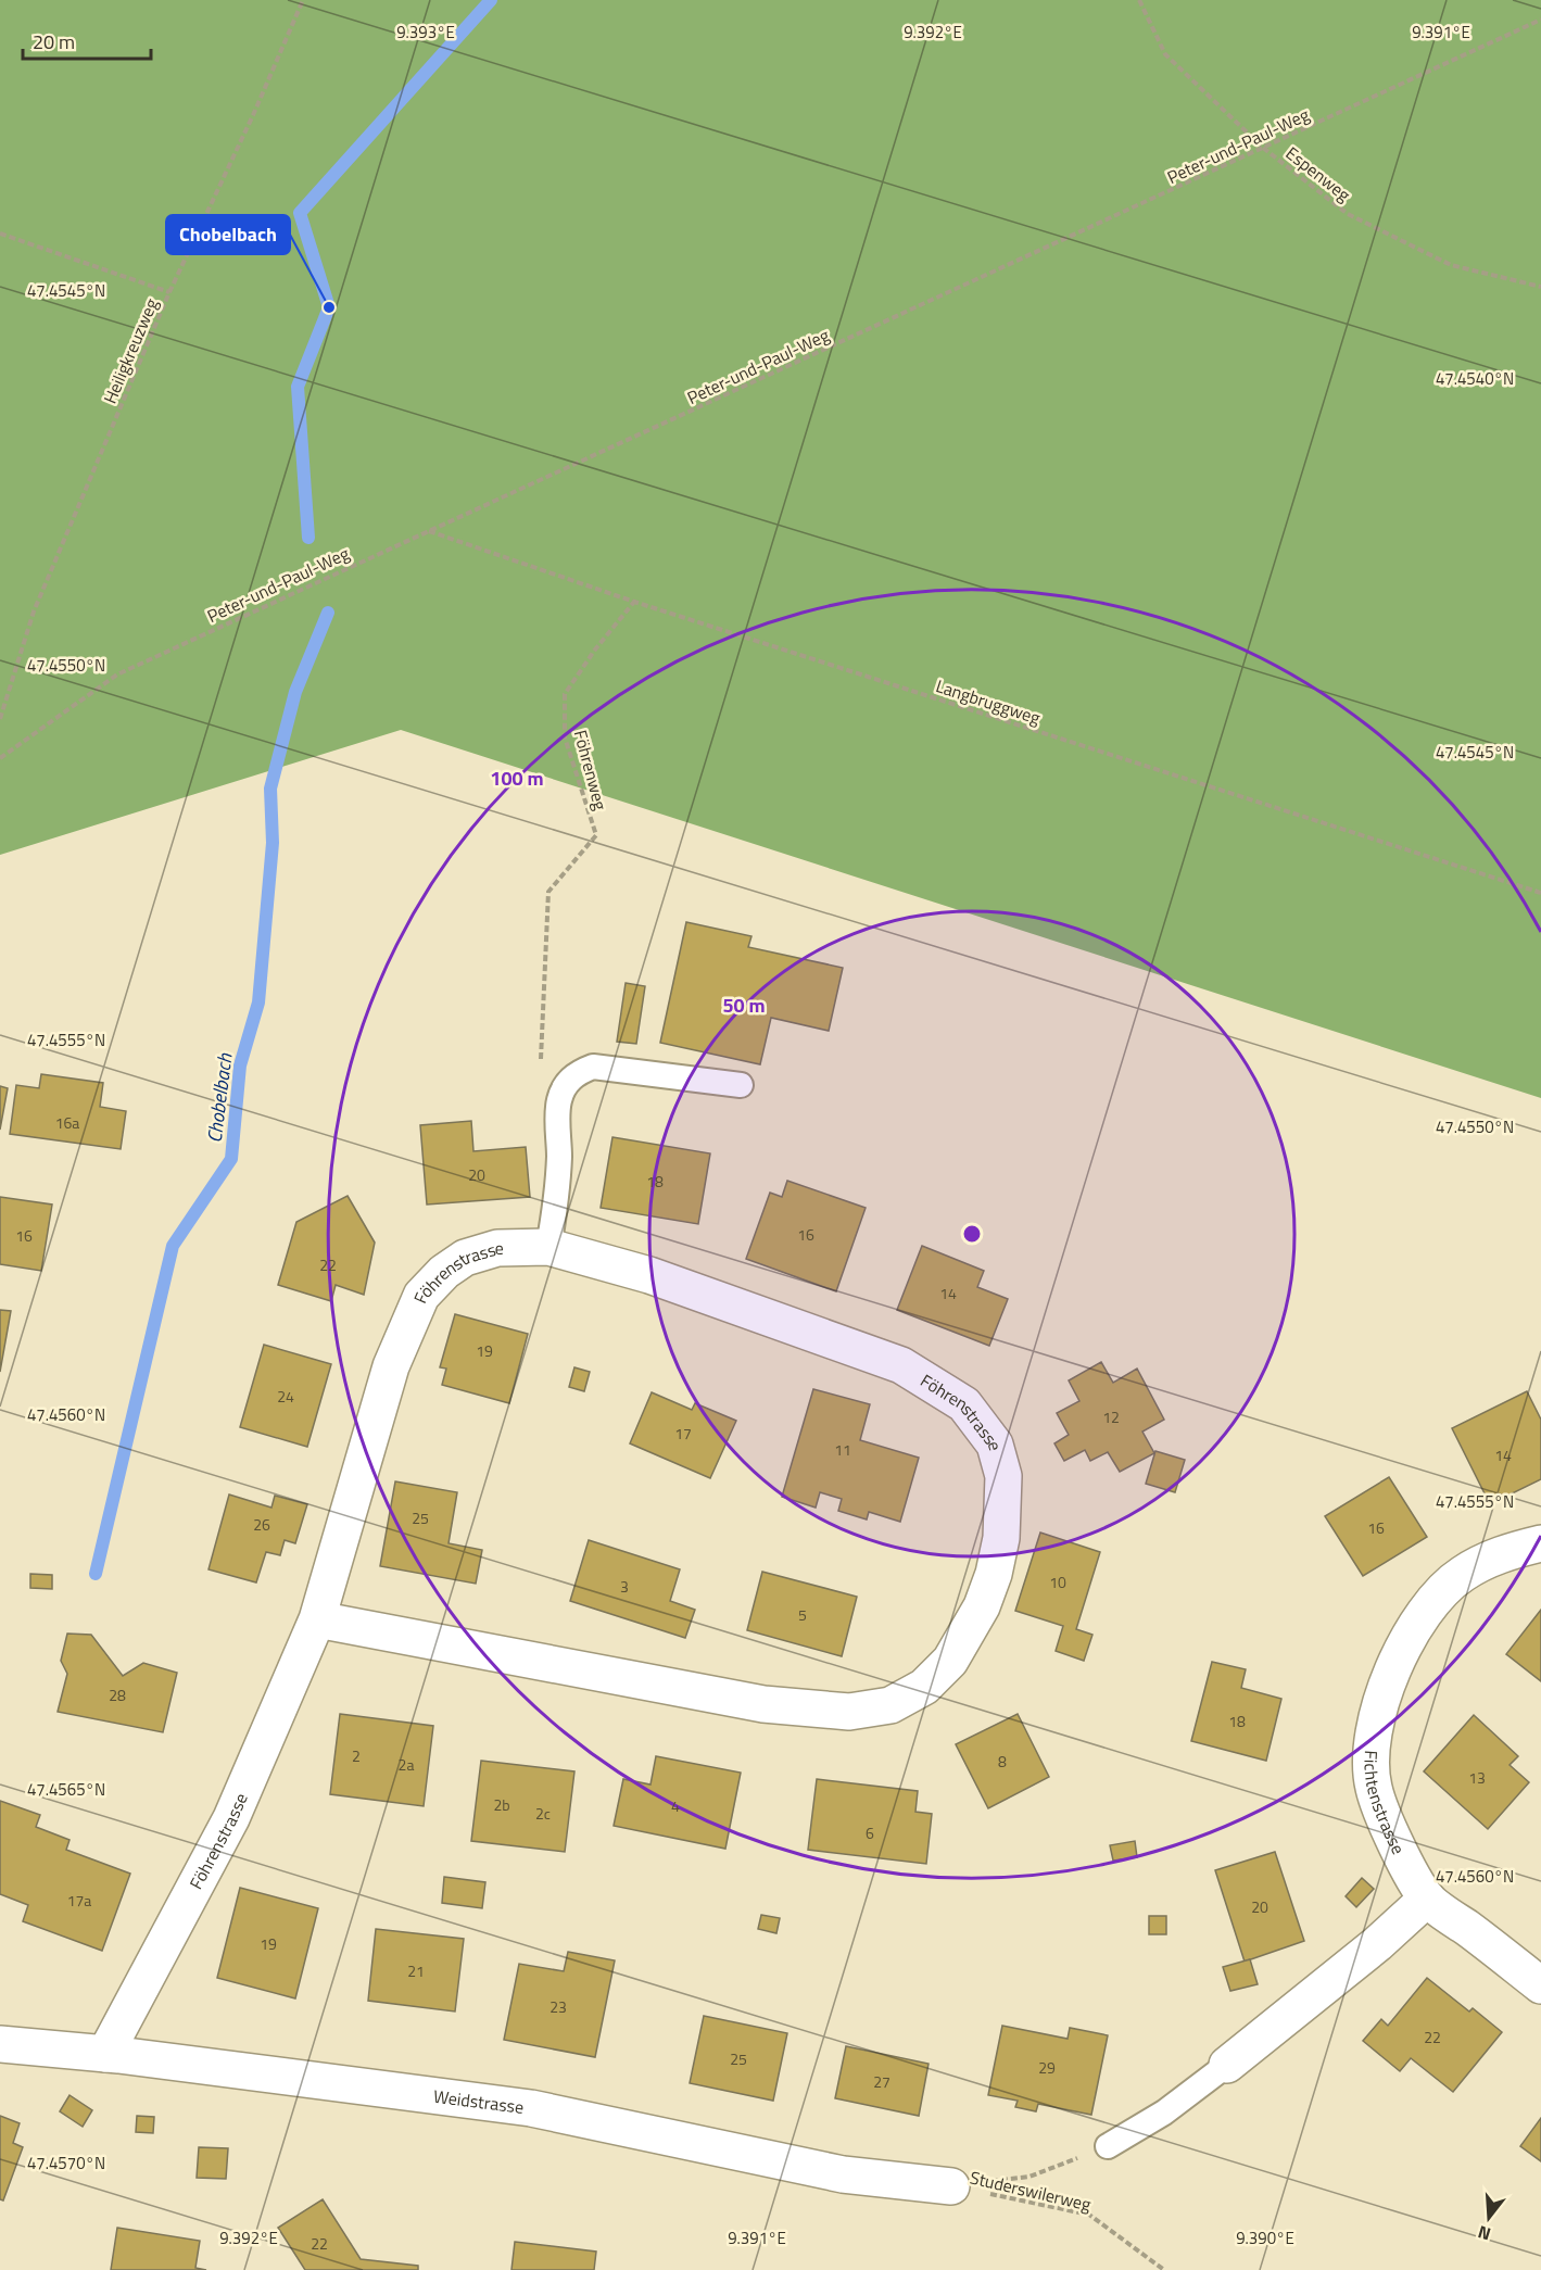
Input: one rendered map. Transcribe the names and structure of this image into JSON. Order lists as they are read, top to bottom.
{
  "streets": {
    "street": ["Föhrenstrasse", "Fichtenstrasse", "Weidstrasse"],
    "path": [
      "Peter-und-Paul-Weg",
      "Espenweg",
      "Heiligkreuzweg",
      "Langbruggweg",
      "Föhrenweg",
      "Studerswilerweg"
    ]
  },
  "crossings": [
    ["Peter-und-Paul-Weg", "Espenweg"],
    ["Peter-und-Paul-Weg", "Langbruggweg"],
    ["Langbruggweg", "Föhrenweg"],
    ["Föhrenstrasse", "Weidstrasse"],
    ["Weidstrasse", "Studerswilerweg"]
  ],
  "water": ["Chobelbach"],
  "places": ["Chobelbach"],
  "house_numbers": [
    "16a",
    "20",
    "18",
    "16",
    "16",
    "22",
    "14",
    "19",
    "24",
    "12",
    "17",
    "11",
    "14",
    "25",
    "26",
    "16",
    "10",
    "3",
    "5",
    "28",
    "18",
    "2",
    "8",
    "2a",
    "13",
    "2b",
    "4",
    "2c",
    "6",
    "17a",
    "20",
    "19",
    "21",
    "23",
    "22",
    "25",
    "29",
    "27",
    "22"
  ],
  "scale_bar": "20 m",
  "north": "bottom",
  "coordinates": [
    "9.393°E",
    "9.392°E",
    "9.391°E",
    "47.4545°N",
    "47.4540°N",
    "47.4550°N",
    "47.4555°N",
    "47.4560°N",
    "47.4565°N",
    "47.4570°N",
    "9.390°E"
  ],
  "rings": ["100 m", "50 m"]
}
